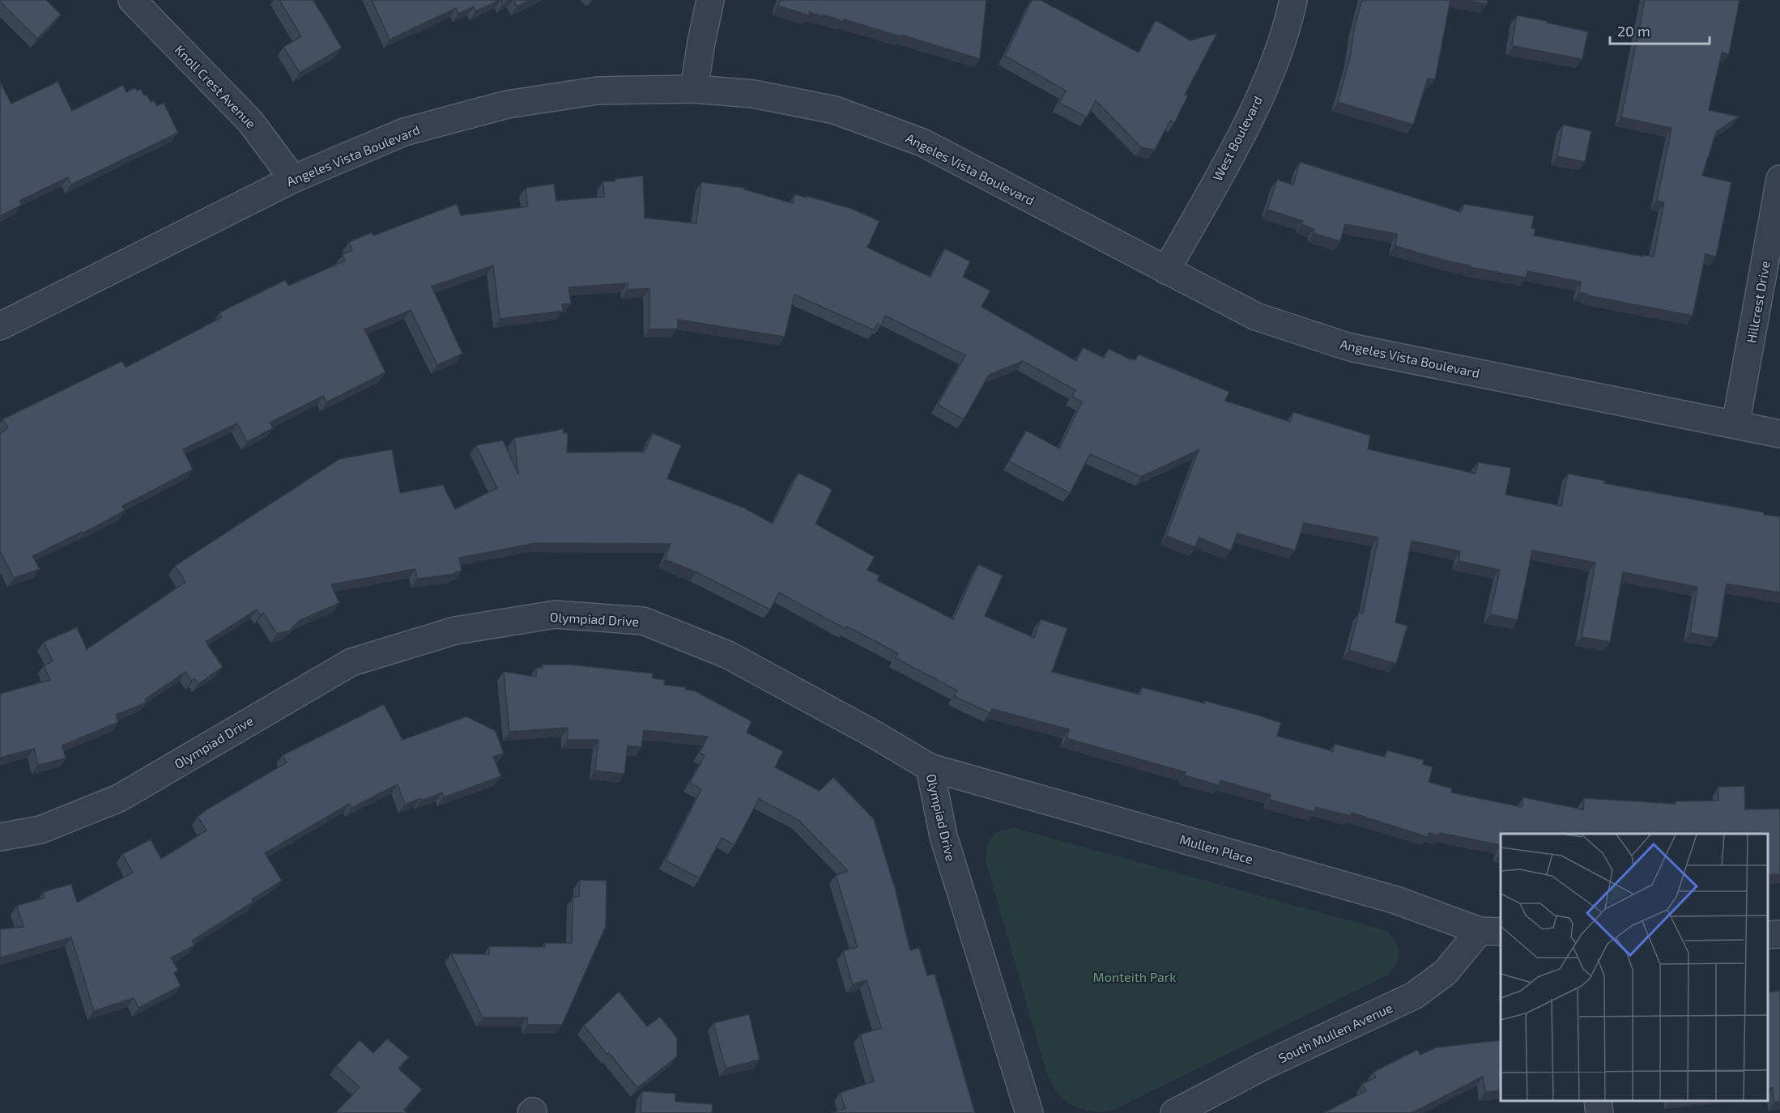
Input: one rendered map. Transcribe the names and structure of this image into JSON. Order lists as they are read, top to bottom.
{
  "streets": {
    "street": [
      "Knoll Crest Avenue",
      "West Boulevard",
      "Angeles Vista Boulevard",
      "Hillcrest Drive",
      "Olympiad Drive",
      "Mullen Place",
      "South Mullen Avenue"
    ]
  },
  "crossings": [
    ["Knoll Crest Avenue", "Angeles Vista Boulevard"],
    ["West Boulevard", "Angeles Vista Boulevard"],
    ["Angeles Vista Boulevard", "Hillcrest Drive"],
    ["Olympiad Drive", "Mullen Place"],
    ["Mullen Place", "South Mullen Avenue"]
  ],
  "parks": ["Monteith Park"],
  "scale_bar": "20 m"
}
